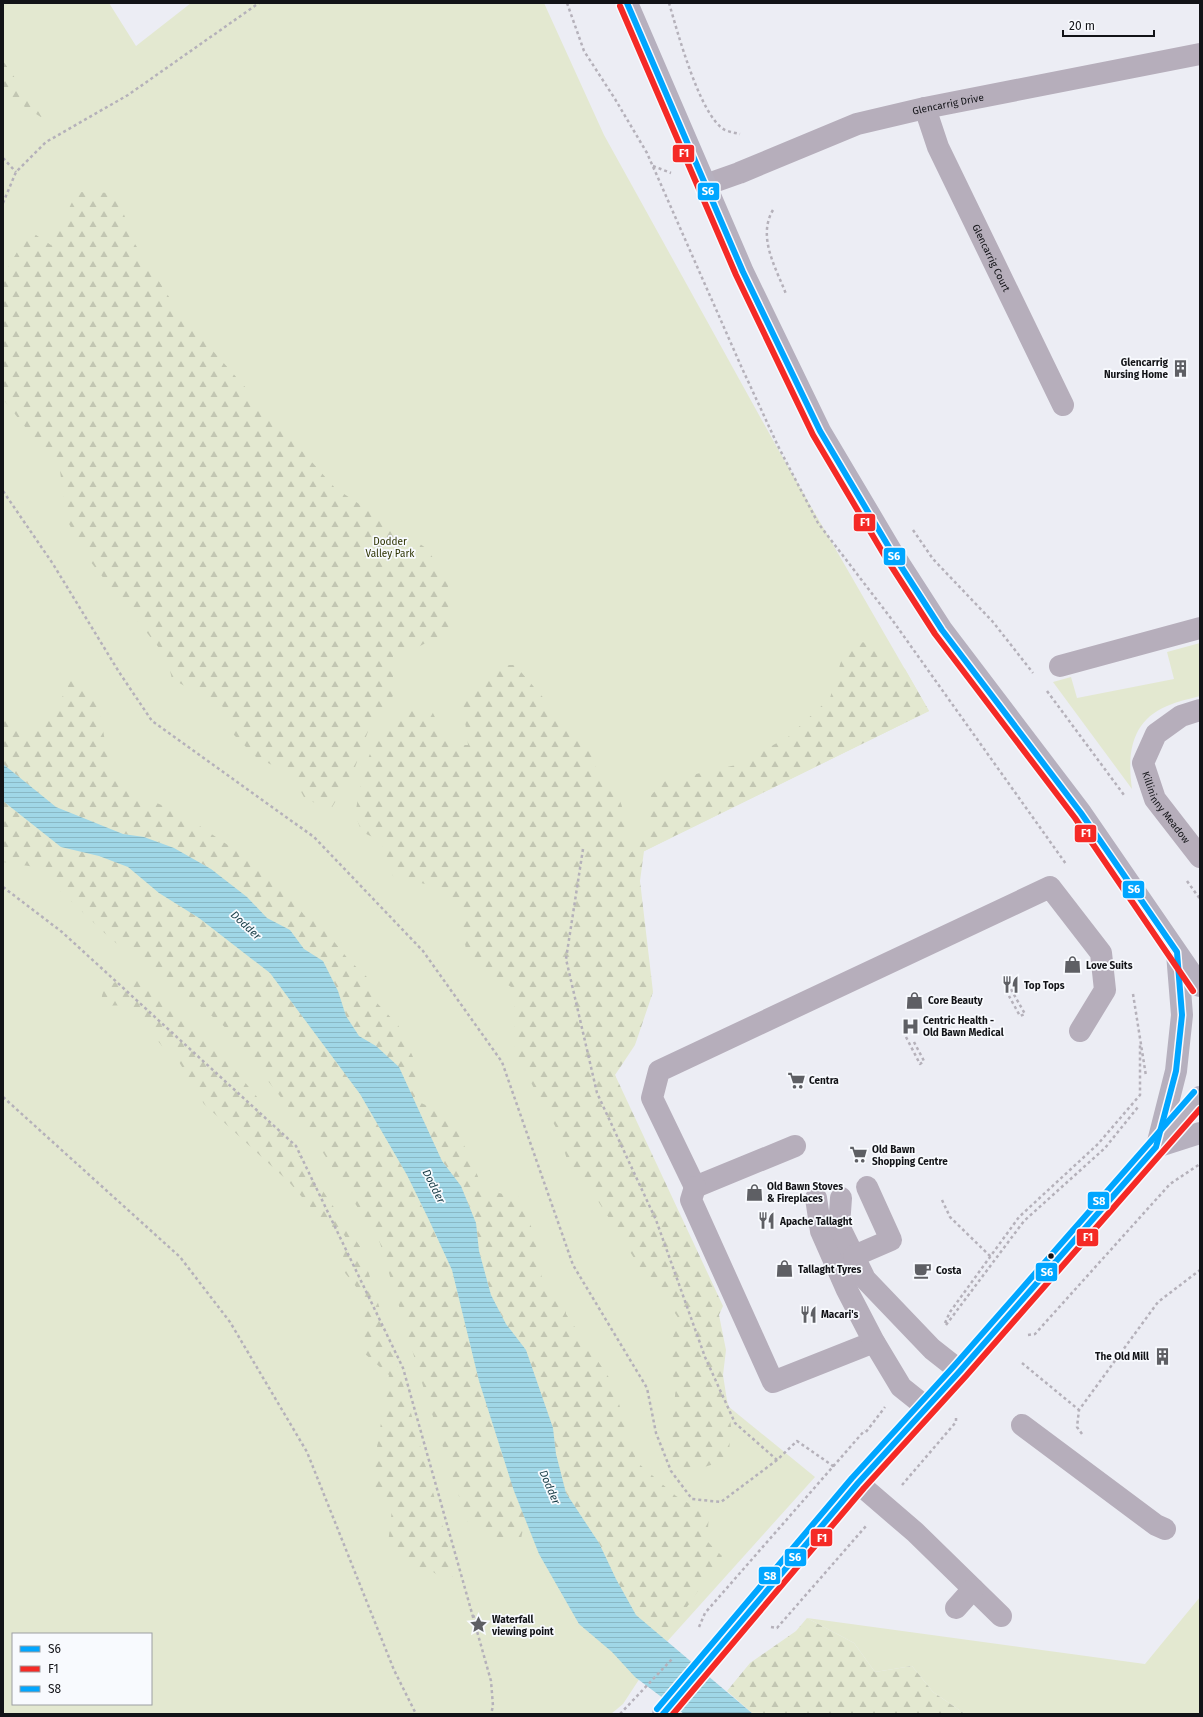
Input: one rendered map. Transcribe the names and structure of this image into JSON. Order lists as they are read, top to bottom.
{
  "streets": {
    "street": ["Glencarrig Drive", "Glencarrig Court", "Killininny Meadow"]
  },
  "crossings": [
    ["Glencarrig Drive", "Glencarrig Court"]
  ],
  "water": ["Dodder"],
  "parks": ["Dodder Valley Park"],
  "places": {
    "building": ["Glencarrig Nursing Home", "The Old Mill"],
    "shop": [
      "Love Suits",
      "Core Beauty",
      "Old Bawn Stoves & Fireplaces",
      "Tallaght Tyres"
    ],
    "restaurant": ["Top Tops", "Apache Tallaght", "Macari's"],
    "hospital": ["Centric Health - Old Bawn Medical"],
    "supermarket": ["Centra", "Old Bawn Shopping Centre"],
    "cafe": ["Costa"],
    "place": ["Waterfall viewing point"]
  },
  "lines": ["transit line S6", "transit line F1", "transit line S8"],
  "legend": ["S6", "F1", "S8"],
  "scale_bar": "20 m"
}
